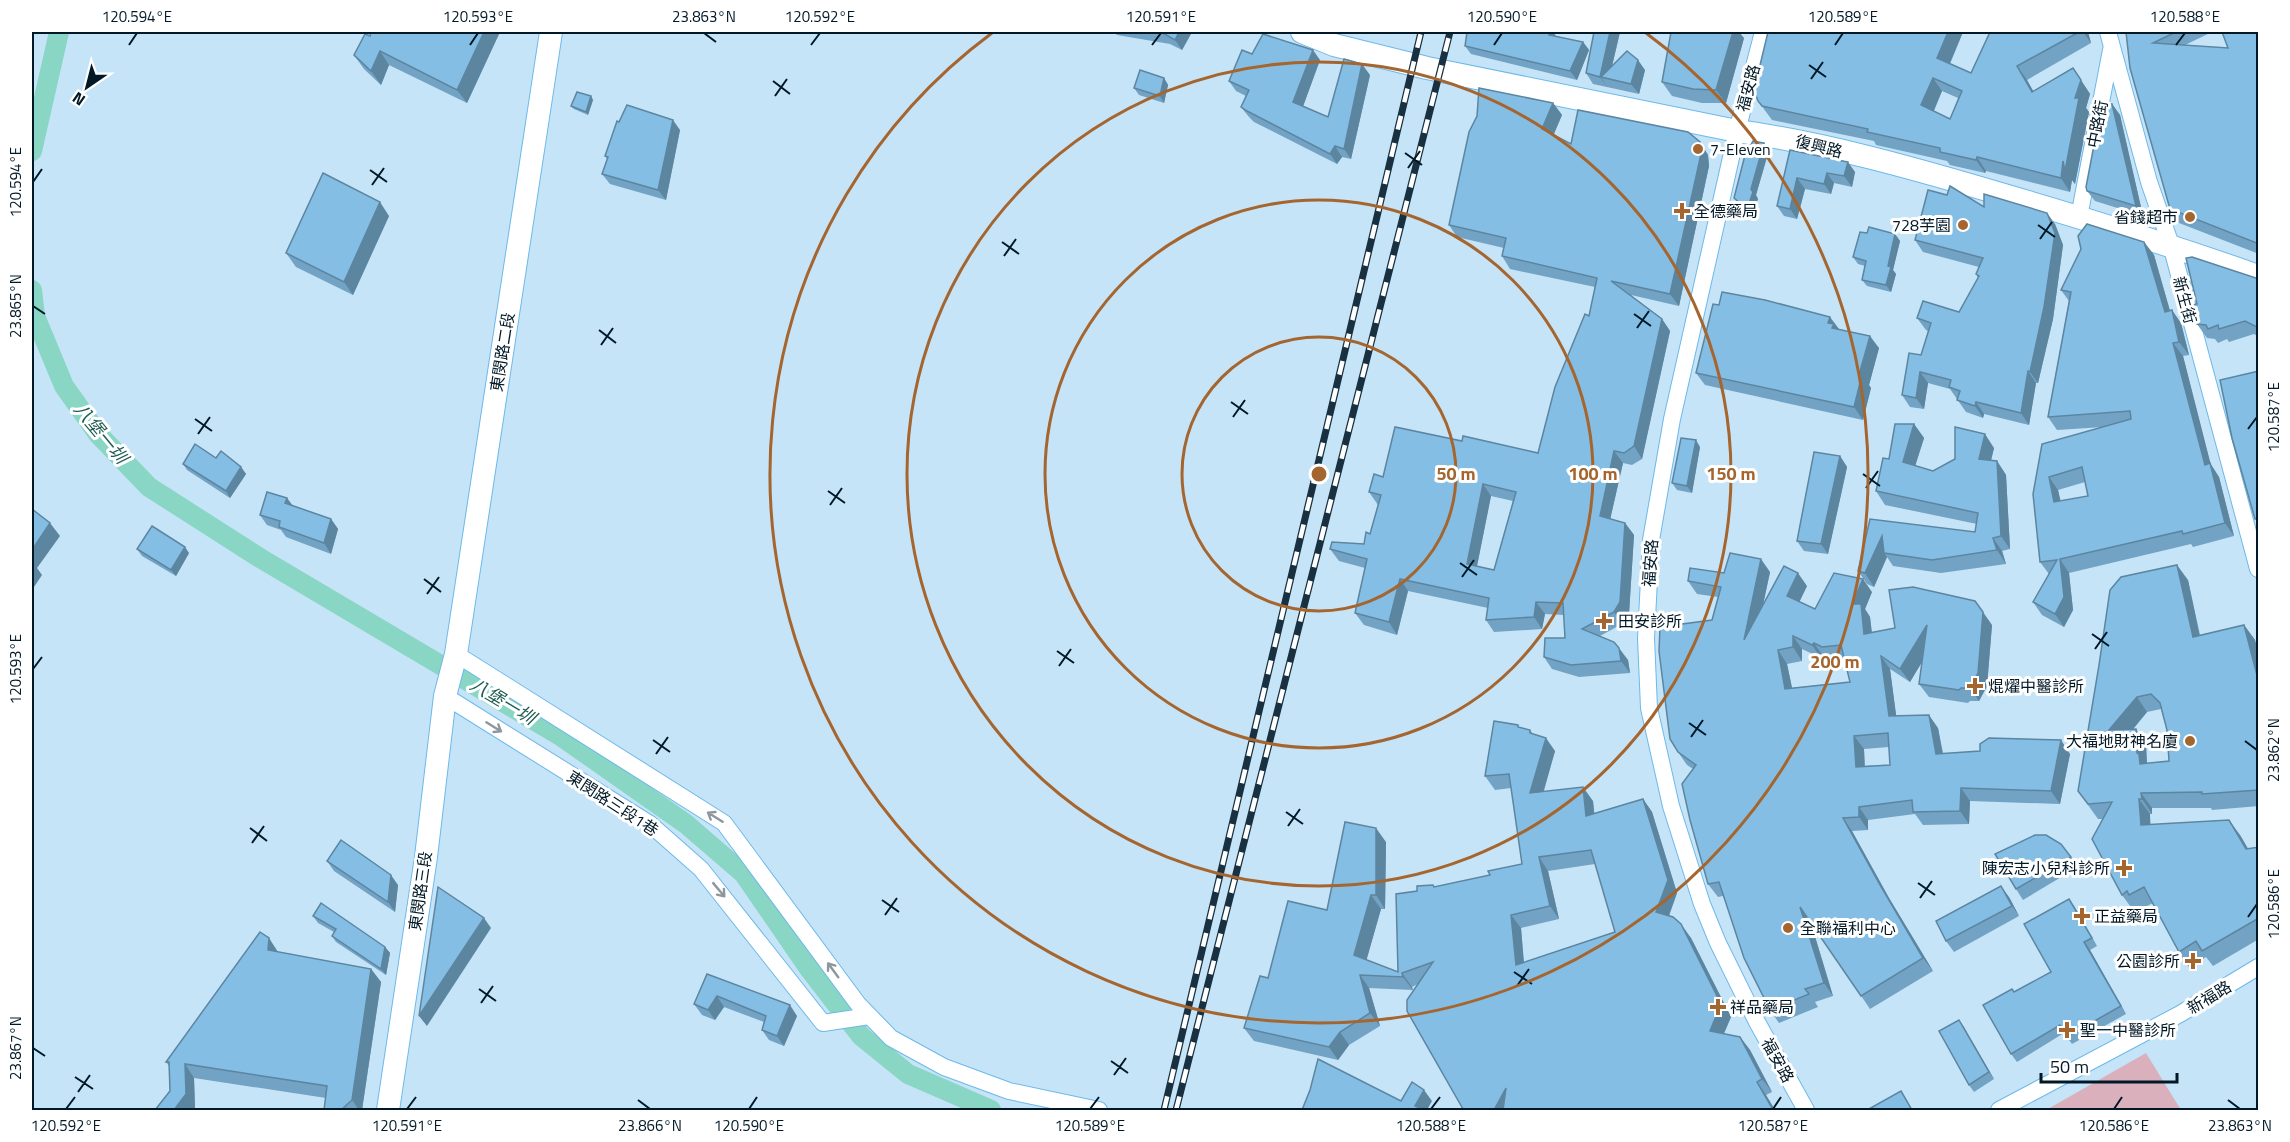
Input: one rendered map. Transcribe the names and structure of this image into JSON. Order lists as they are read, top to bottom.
{
  "streets": {
    "main road": ["復興路", "東閔路二段", "東閔路三段"],
    "street": [
      "福安路",
      "中路街",
      "新生街",
      "東閔路三段1巷",
      "新福路"
    ]
  },
  "crossings": [
    ["福安路", "復興路"],
    ["中路街", "復興路"],
    ["中路街", "新生街"],
    ["復興路", "新生街"],
    ["東閔路二段", "東閔路三段"],
    ["東閔路三段1巷", "東閔路三段"]
  ],
  "water": ["八堡一圳"],
  "places": {
    "other": [
      "7-Eleven",
      "省錢超市",
      "728芋園",
      "大福地財神名廈",
      "全聯福利中心"
    ],
    "health": [
      "全德藥局",
      "田安診所",
      "焜燿中醫診所",
      "陳宏志小兒科診所",
      "正益藥局",
      "公園診所",
      "祥品藥局",
      "聖一中醫診所"
    ]
  },
  "scale_bar": "50 m",
  "north": "bottom left",
  "coordinates": [
    "120.594°E",
    "120.593°E",
    "23.863°N",
    "120.592°E",
    "120.591°E",
    "120.590°E",
    "120.589°E",
    "120.588°E",
    "23.865°N",
    "120.587°E",
    "23.862°N",
    "120.586°E",
    "23.867°N",
    "23.866°N"
  ],
  "rings": [
    "50 m",
    "100 m",
    "150 m",
    "200 m"
  ]
}
